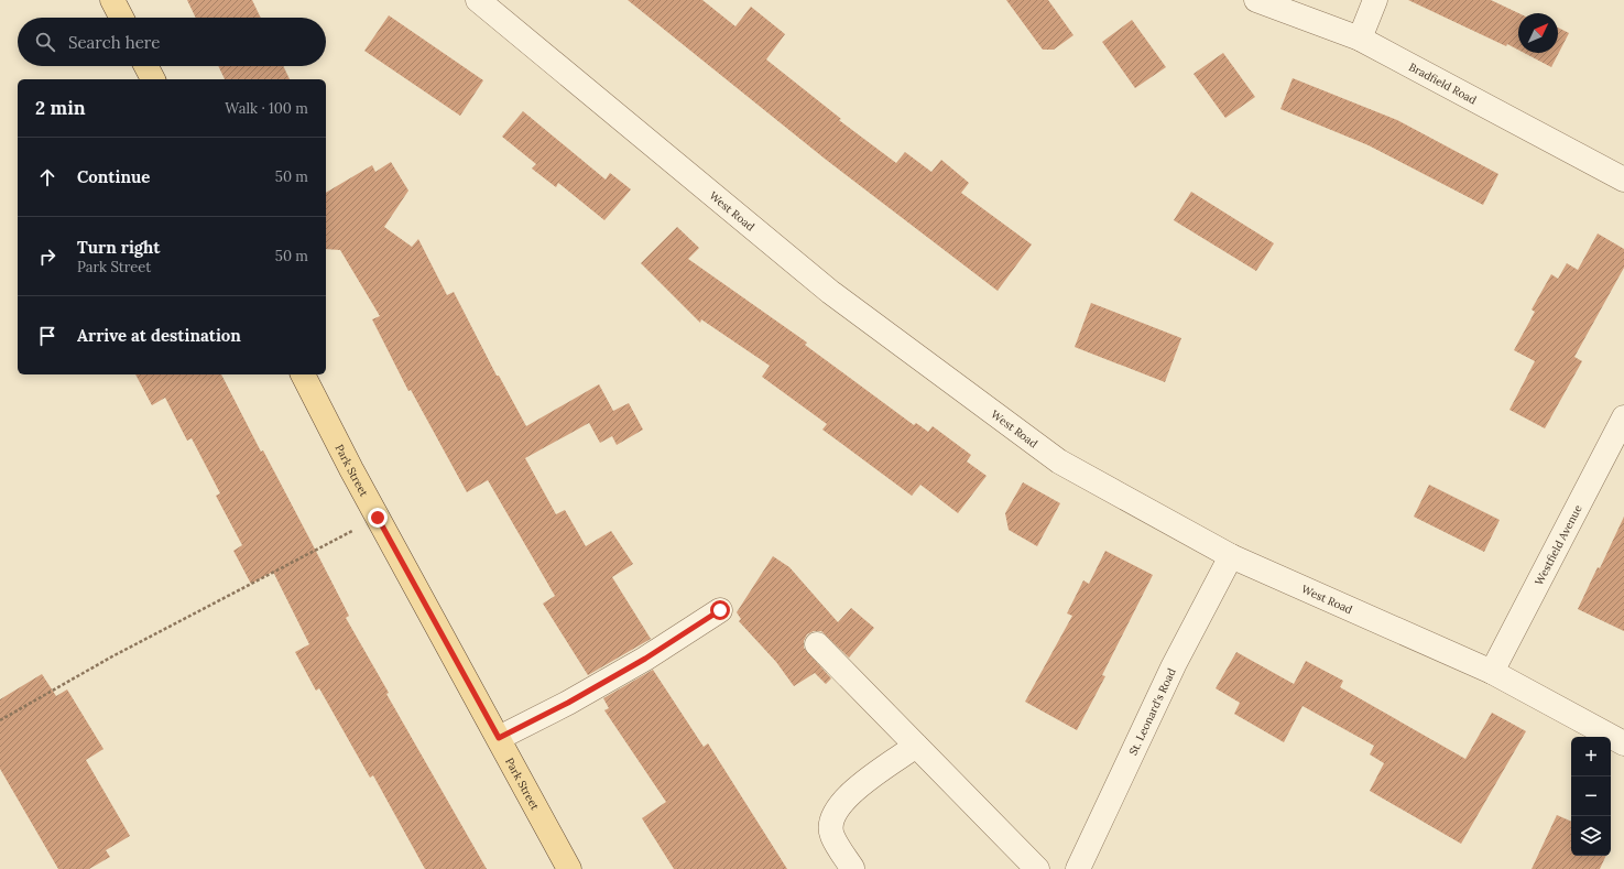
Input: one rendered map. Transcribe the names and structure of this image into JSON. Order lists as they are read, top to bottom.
{
  "streets": {
    "main road": ["Park Street"],
    "street": [
      "Bradfield Road",
      "West Road",
      "Westfield Avenue",
      "St. Leonard's Road"
    ]
  },
  "crossings": [
    ["West Road", "Westfield Avenue"],
    ["West Road", "St. Leonard's Road"]
  ],
  "north": "top right",
  "page": {
    "search": "Search here",
    "heading": ["2 min", "Walk · 100 m"],
    "list": [
      ["Continue", "50 m"],
      ["Turn right", "Park Street", "50 m"],
      "Arrive at destination"
    ],
    "map_buttons": ["+", "−"]
  }
}
